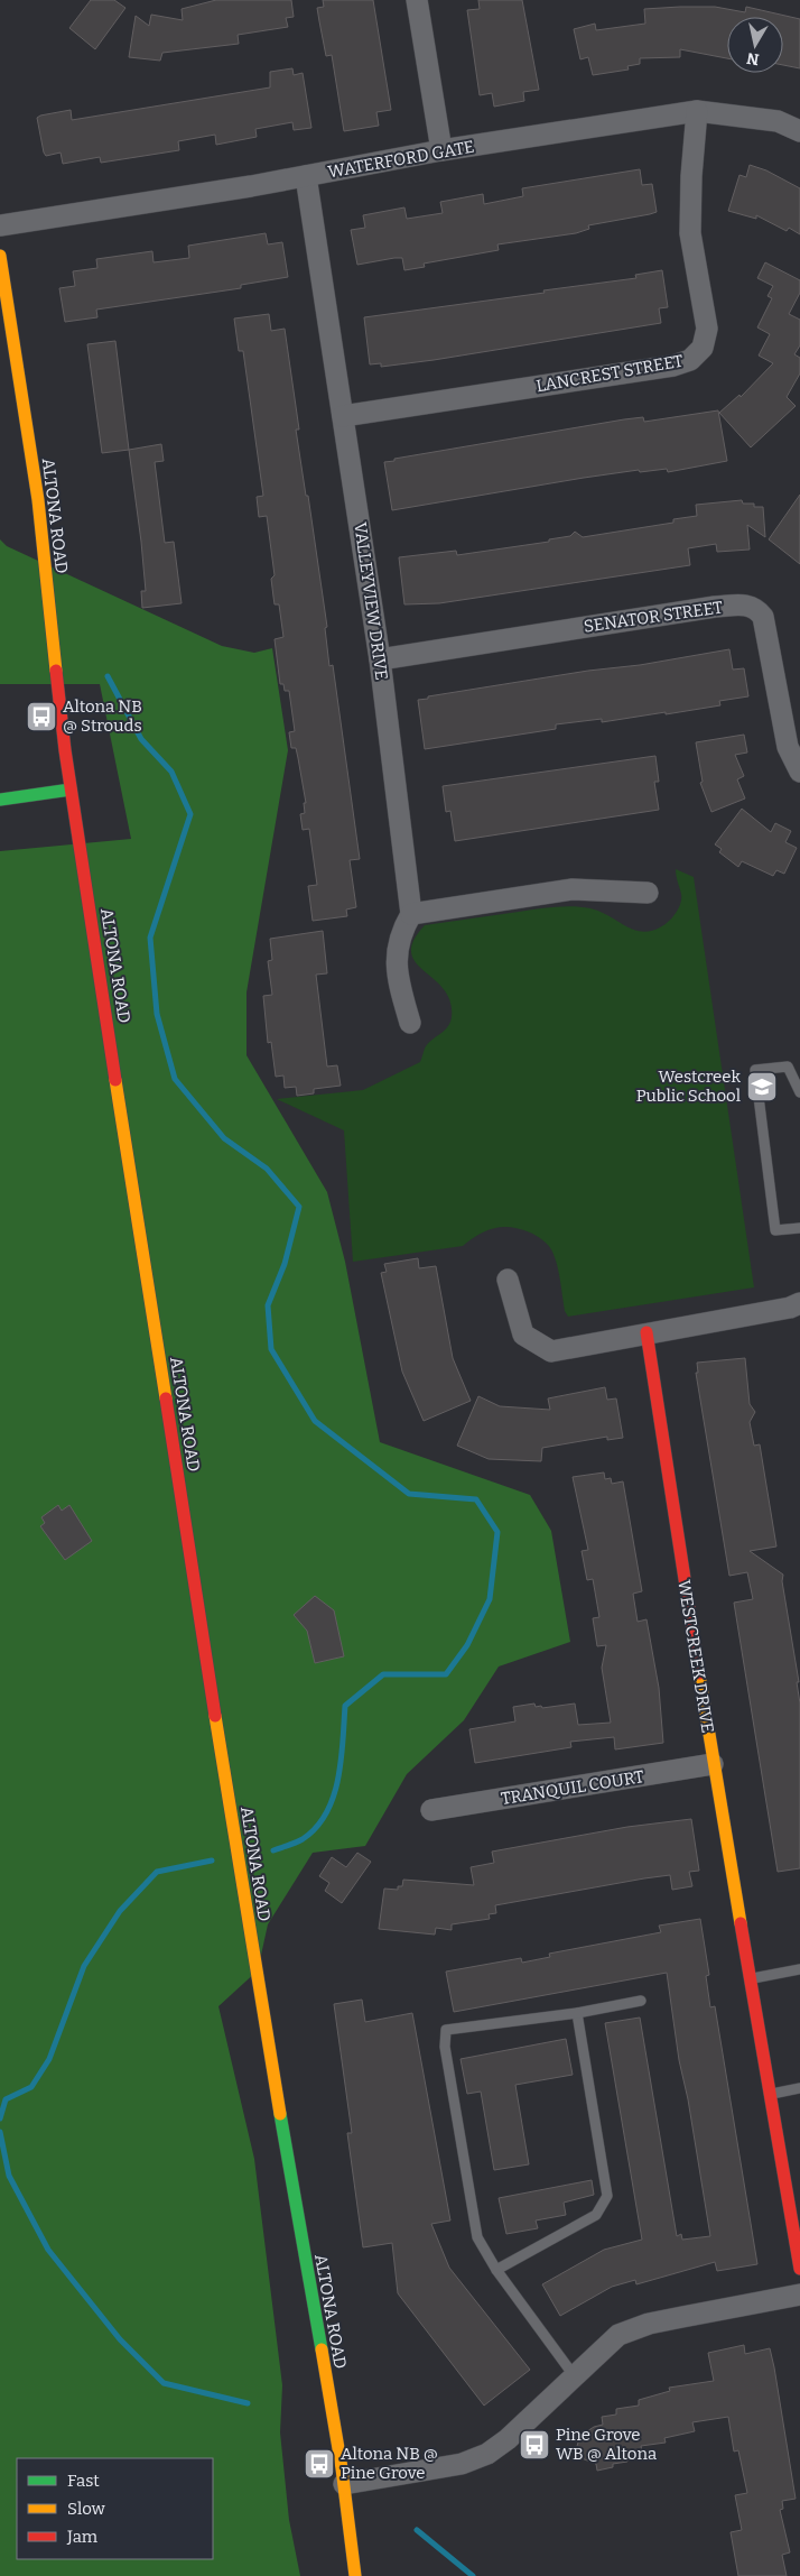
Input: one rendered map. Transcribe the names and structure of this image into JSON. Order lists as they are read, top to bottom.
{
  "streets": {
    "main road": ["ALTONA ROAD", "WESTCREEK DRIVE"],
    "street": [
      "WATERFORD GATE",
      "LANCREST STREET",
      "VALLEYVIEW DRIVE",
      "SENATOR STREET",
      "TRANQUIL COURT"
    ]
  },
  "crossings": [
    ["WATERFORD GATE", "LANCREST STREET"],
    ["WATERFORD GATE", "VALLEYVIEW DRIVE"],
    ["LANCREST STREET", "VALLEYVIEW DRIVE"],
    ["VALLEYVIEW DRIVE", "SENATOR STREET"],
    ["WESTCREEK DRIVE", "TRANQUIL COURT"]
  ],
  "places": {
    "bus stop": ["Altona NB @ Strouds", "Pine Grove WB @ Altona", "Altona NB @ Pine Grove"],
    "school or university": ["Westcreek Public School"]
  },
  "legend": ["Fast", "Slow", "Jam"],
  "north": "bottom"
}
